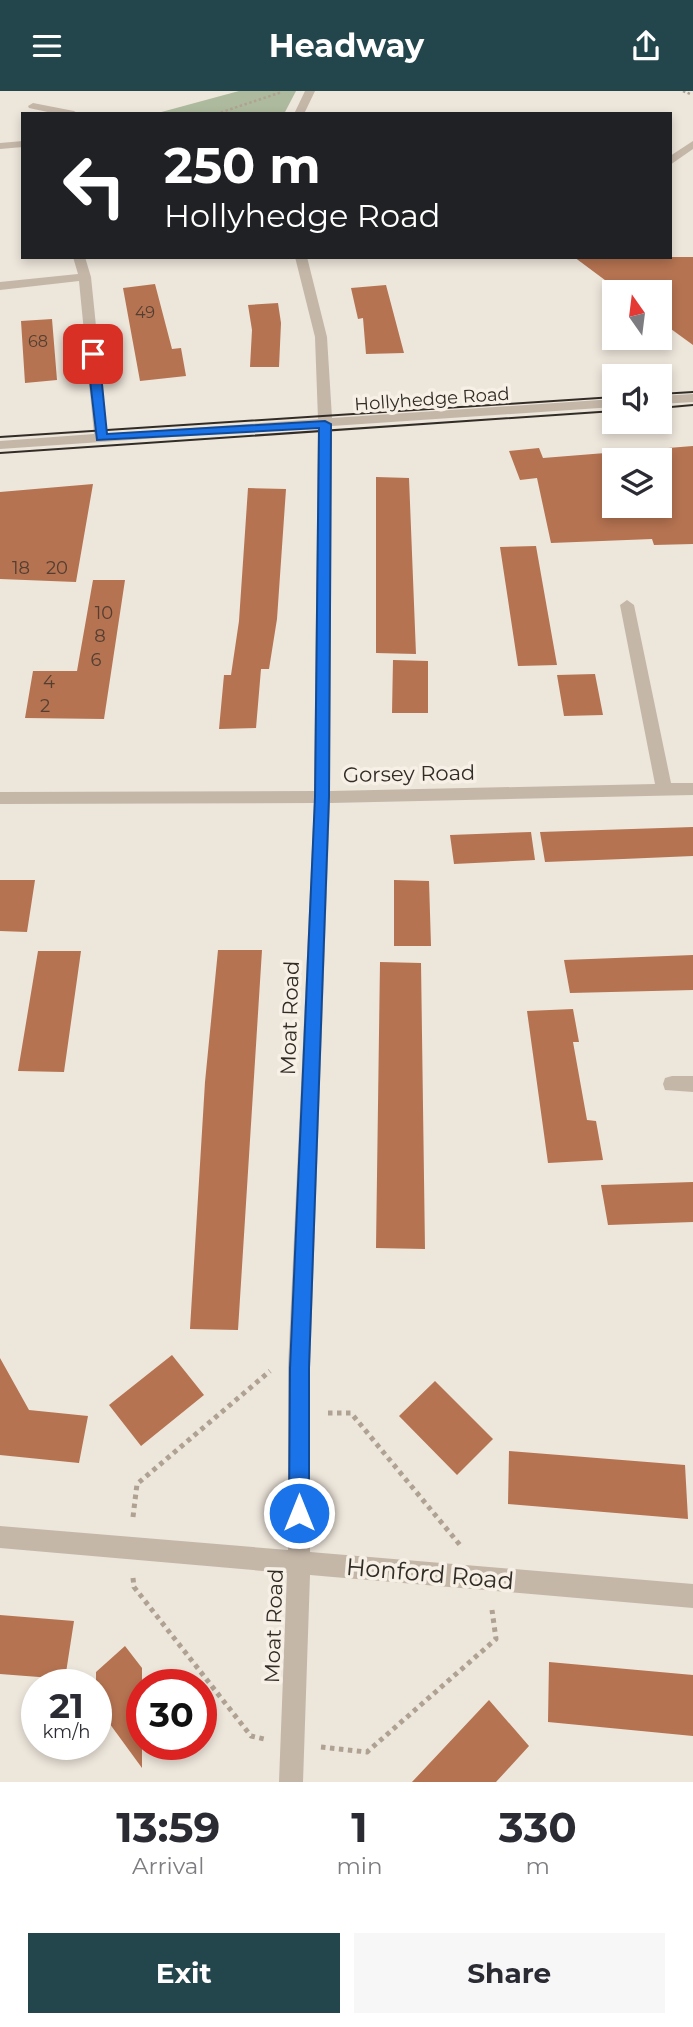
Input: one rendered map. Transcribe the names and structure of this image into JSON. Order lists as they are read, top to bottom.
{
  "streets": {
    "street": [
      "Hollyhedge Road",
      "Gorsey Road",
      "Moat Road",
      "Honford Road"
    ]
  },
  "crossings": [
    ["Hollyhedge Road", "Moat Road"],
    ["Gorsey Road", "Moat Road"],
    ["Moat Road", "Honford Road"]
  ],
  "house_numbers": [
    "49",
    "68",
    "18",
    "20",
    "10",
    "8",
    "6",
    "4",
    "2"
  ],
  "north": "top",
  "page": {
    "header": "Headway",
    "turn": ["250 m", "Hollyhedge Road"],
    "speed": "21 km/h",
    "limit": "30",
    "eta": [
      "13:59",
      "Arrival",
      "1",
      "min",
      "330",
      "m"
    ],
    "buttons": ["Exit", "Share"]
  }
}
